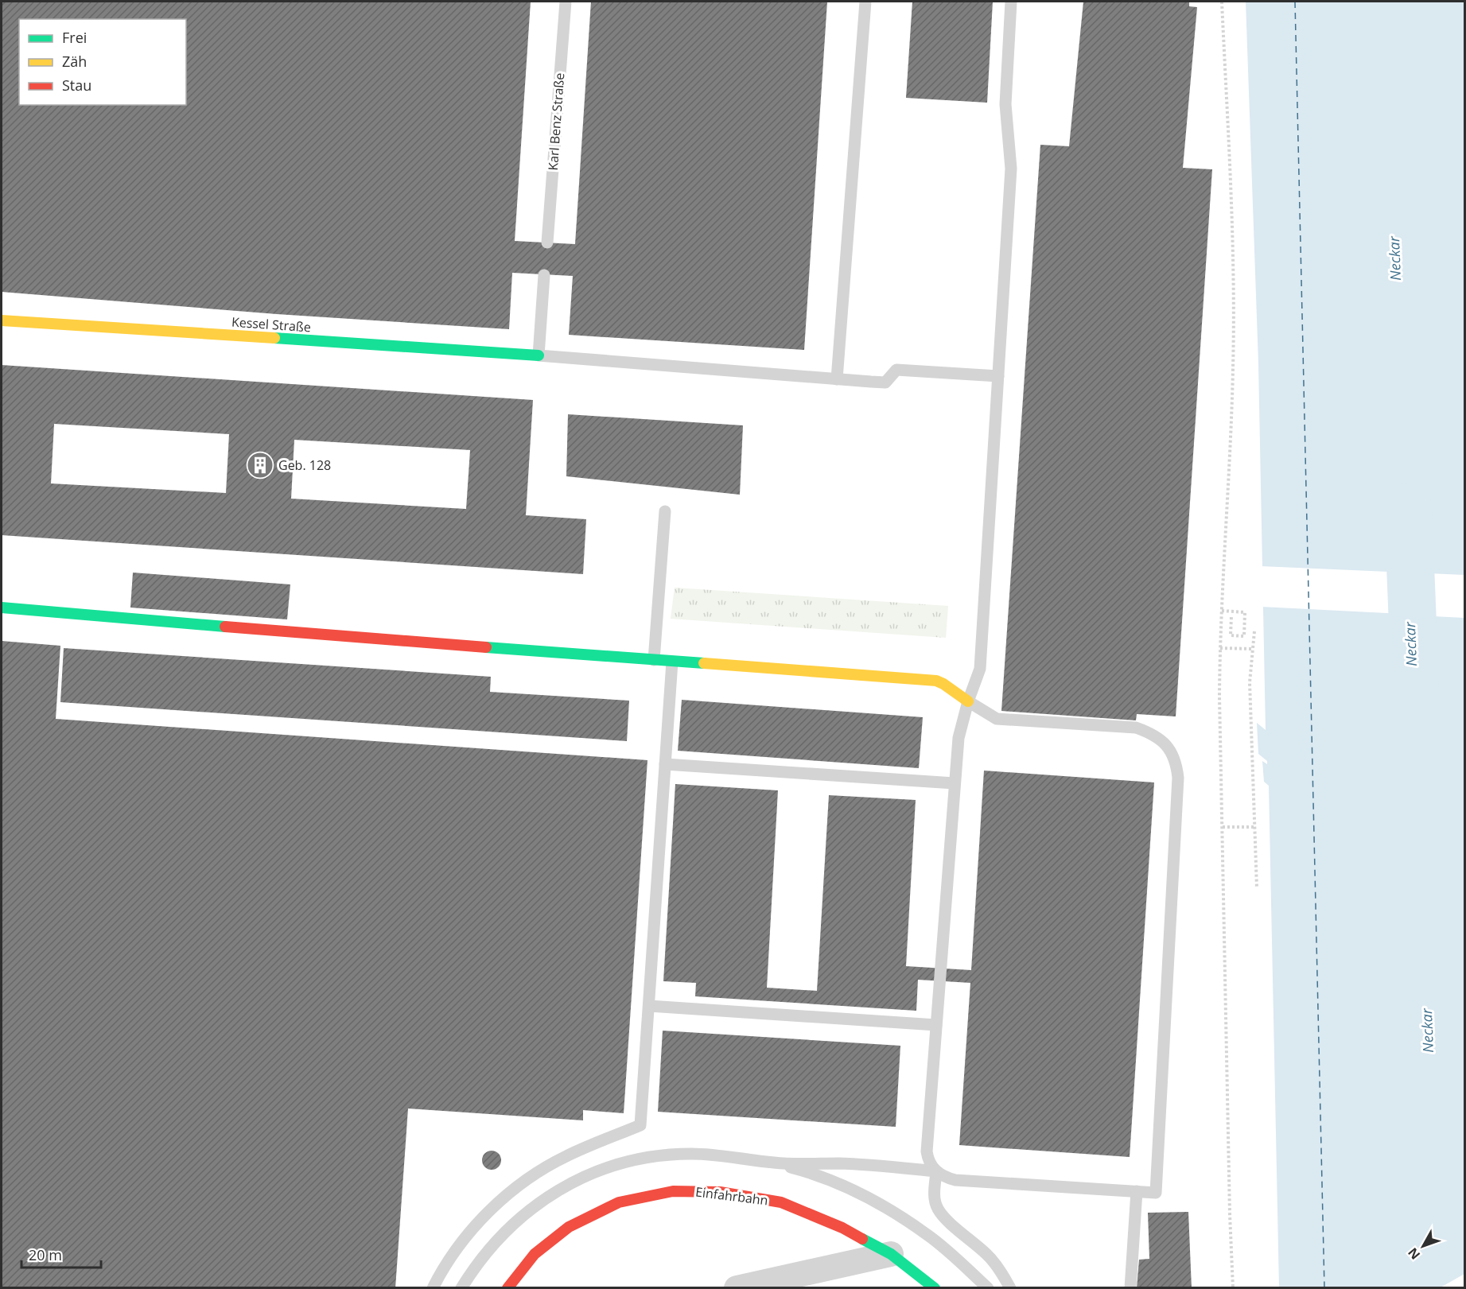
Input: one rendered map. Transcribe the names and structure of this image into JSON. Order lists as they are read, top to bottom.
{
  "streets": {
    "street": ["Kessel Straße", "Einfahrbahn"],
    "lane": ["Karl Benz Straße"]
  },
  "water": ["Neckar"],
  "places": {
    "building": ["Geb. 128"]
  },
  "legend": ["Frei", "Zäh", "Stau"],
  "scale_bar": "20 m",
  "north": "bottom left"
}
